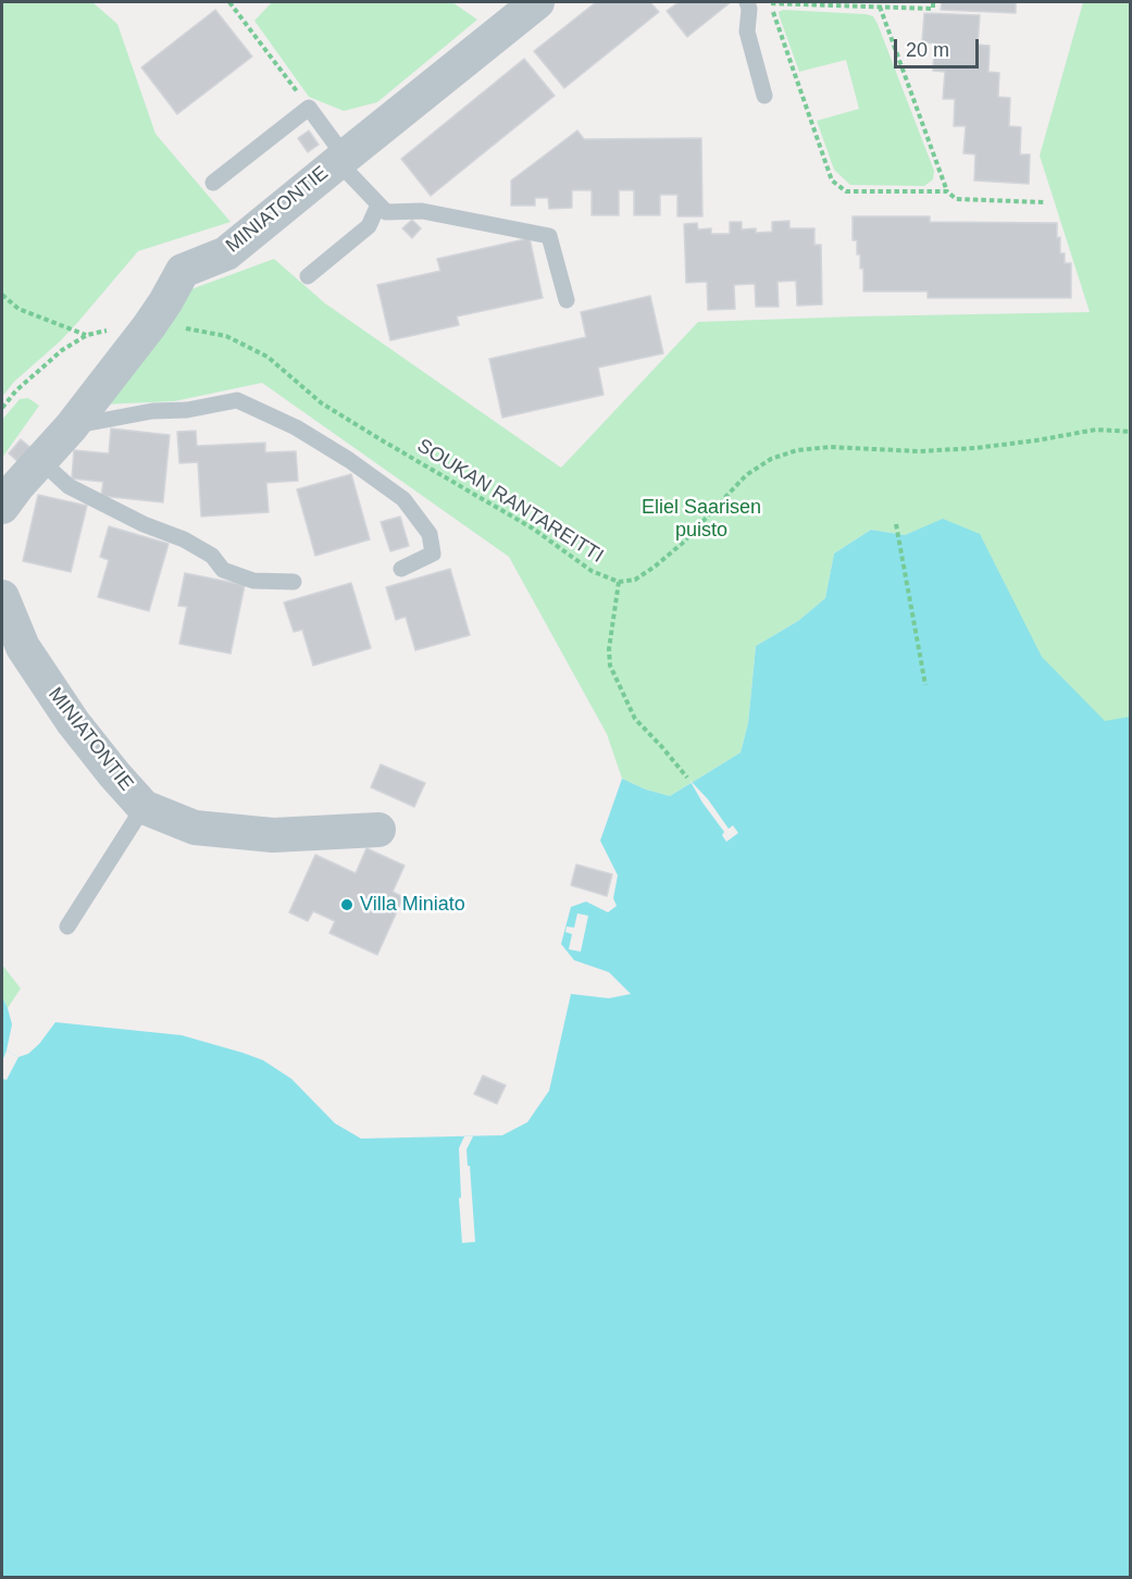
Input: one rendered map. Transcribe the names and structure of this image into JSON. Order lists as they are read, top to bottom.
{
  "streets": {
    "street": ["MINIATONTIE"],
    "path": ["SOUKAN RANTAREITTI"]
  },
  "parks": ["Eliel Saarisen puisto"],
  "places": ["Villa Miniato"],
  "scale_bar": "20 m"
}
